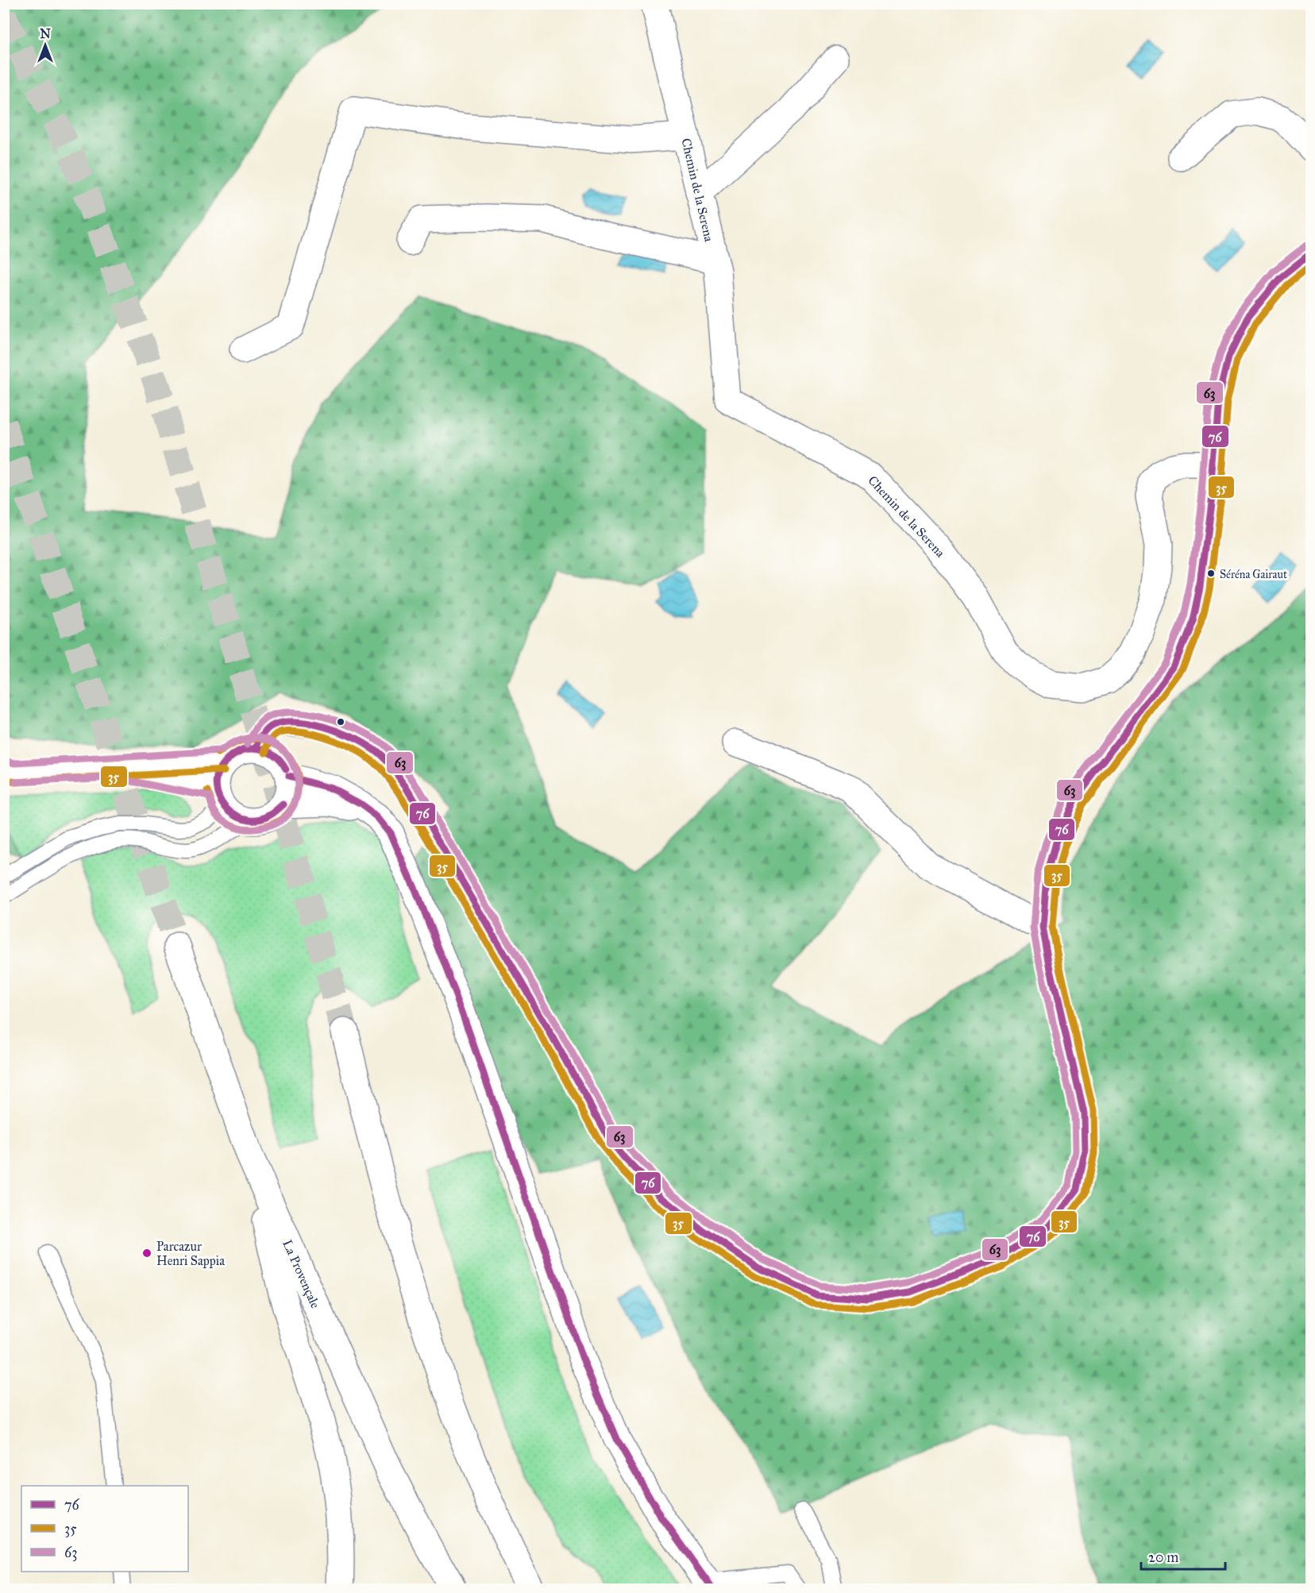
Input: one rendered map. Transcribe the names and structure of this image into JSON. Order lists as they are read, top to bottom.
{
  "streets": {
    "main road": ["Chemin de la Serena", "La Provençale"]
  },
  "places": ["Séréna Gairaut", "Parcazur Henri Sappia"],
  "lines": ["transit line 63", "transit line 76", "transit line 35"],
  "legend": ["76", "35", "63"],
  "scale_bar": "20 m",
  "north": "top"
}
